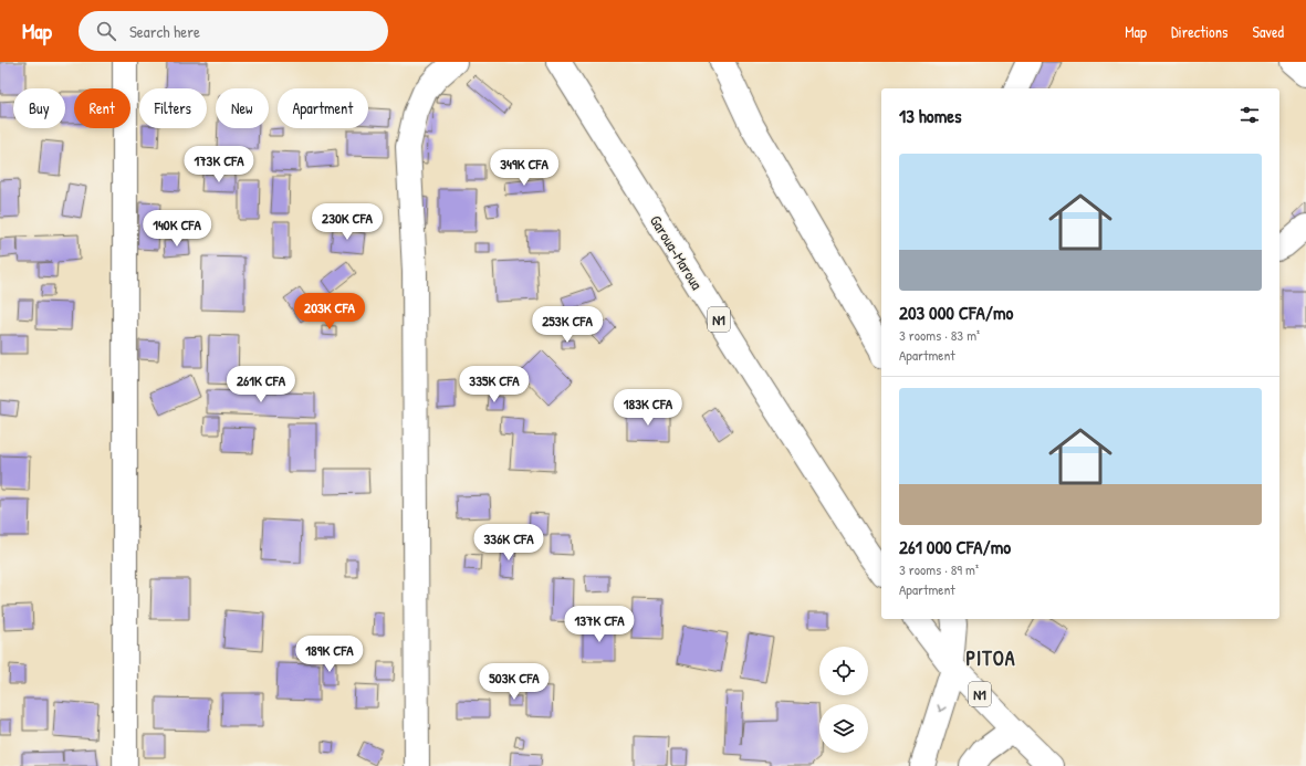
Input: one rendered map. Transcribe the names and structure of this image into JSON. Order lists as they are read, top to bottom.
{
  "streets": {
    "main road": ["Garoua-Maroua", "N1"]
  },
  "districts": ["PITOA"],
  "page": {
    "header": "Map",
    "search": "Search here",
    "nav": ["Map", "Directions", "Saved"],
    "chip": [
      "Buy",
      "Rent",
      "Filters",
      "New",
      "Apartment"
    ],
    "heading": "13 homes",
    "list": [
      {
        "name": "203 000 CFA/mo",
        "note": "3 rooms · 83 m² · Apartment"
      },
      {
        "name": "261 000 CFA/mo",
        "note": "3 rooms · 89 m² · Apartment"
      }
    ],
    "price": [
      "173K CFA",
      "349K CFA",
      "230K CFA",
      "140K CFA",
      "203K CFA",
      "253K CFA",
      "261K CFA",
      "335K CFA",
      "183K CFA",
      "336K CFA",
      "137K CFA",
      "189K CFA",
      "503K CFA"
    ]
  }
}
